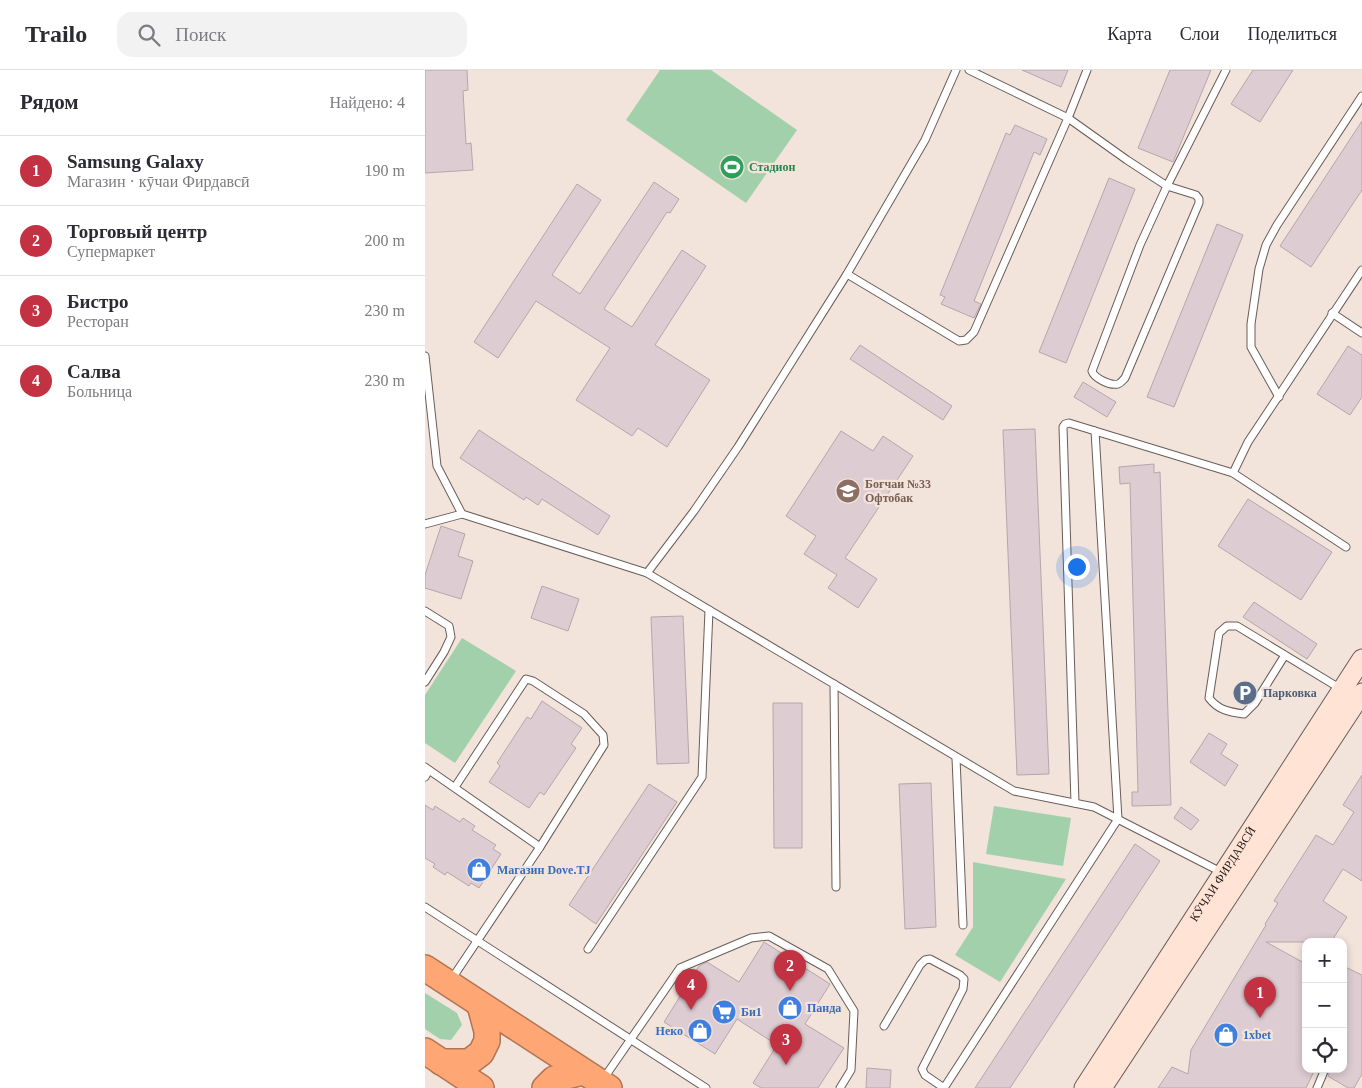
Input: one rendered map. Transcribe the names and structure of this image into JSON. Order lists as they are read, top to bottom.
{
  "streets": {
    "street": ["КӮЧАИ ФИРДАВСӢ"]
  },
  "places": {
    "sports": ["Стадион"],
    "school or university": ["Боғчаи №33 Офтобак"],
    "parking": ["Парковка"],
    "shop": [
      "Магазин Dove.TJ",
      "Панда",
      "Неко",
      "1xbet"
    ],
    "supermarket": ["Би1"]
  },
  "page": {
    "header": "Trailo",
    "search": "Поиск",
    "nav": ["Карта", "Слои", "Поделиться"],
    "heading": ["Рядом", "Найдено: 4"],
    "list": [
      {
        "mark": "1",
        "name": "Samsung Galaxy",
        "note": "Магазин · кӯчаи Фирдавсӣ",
        "value": "190 m"
      },
      {
        "mark": "2",
        "name": "Торговый центр",
        "note": "Супермаркет",
        "value": "200 m"
      },
      {
        "mark": "3",
        "name": "Бистро",
        "note": "Ресторан",
        "value": "230 m"
      },
      {
        "mark": "4",
        "name": "Салва",
        "note": "Больница",
        "value": "230 m"
      }
    ],
    "map_buttons": ["+", "−"],
    "pins": [
      "2",
      "4",
      "1",
      "3"
    ]
  }
}
